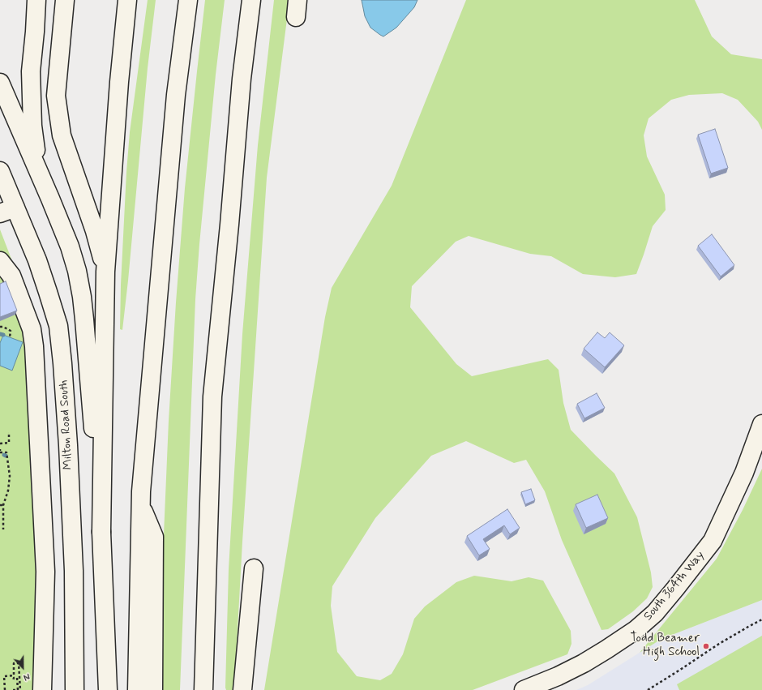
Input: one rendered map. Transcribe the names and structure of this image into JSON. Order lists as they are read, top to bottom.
{
  "streets": {
    "main road": ["Milton Road South", "South 364th Way"]
  },
  "places": ["Todd Beamer High School"],
  "north": "bottom"
}
